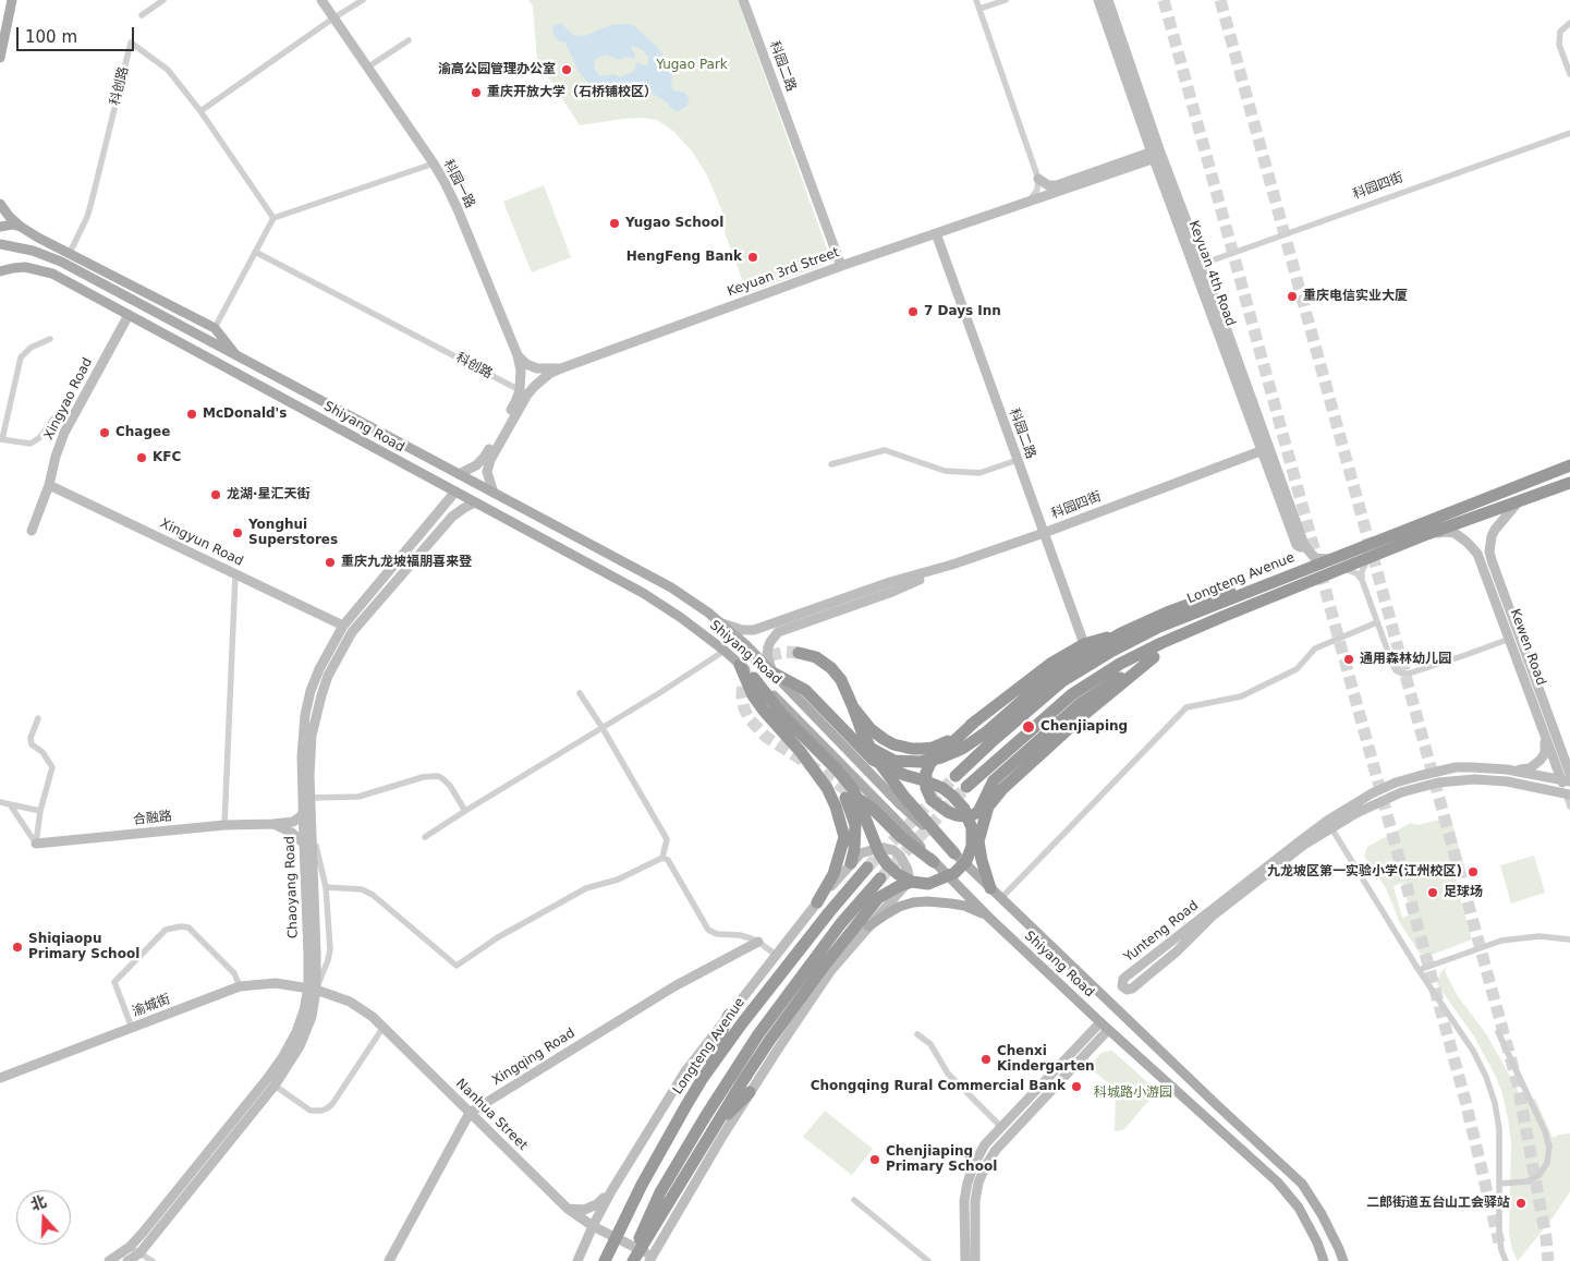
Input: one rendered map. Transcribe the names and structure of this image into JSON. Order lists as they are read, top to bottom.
{
  "streets": {
    "highway": ["Longteng Avenue"],
    "main road": ["Shiyang Road"],
    "street": [
      "科园二路",
      "科创路",
      "科园一路",
      "科园四街",
      "Keyuan 3rd Street",
      "Keyuan 4th Road",
      "Xingyao Road",
      "Xingyun Road",
      "Kewen Road",
      "合融路",
      "Chaoyang Road",
      "Yunteng Road",
      "渝城街",
      "Xingqing Road",
      "Nanhua Street"
    ]
  },
  "crossings": [
    ["科园二路", "科园四街"],
    ["科园二路", "Keyuan 3rd Street"],
    ["科园四街", "Keyuan 4th Road"],
    ["科园四街", "Shiyang Road"],
    ["Keyuan 3rd Street", "Keyuan 4th Road"],
    ["Keyuan 3rd Street", "Shiyang Road"],
    ["Keyuan 4th Road", "Longteng Avenue"],
    ["Xingyao Road", "Shiyang Road"],
    ["Xingyao Road", "Xingyun Road"],
    ["Shiyang Road", "Chaoyang Road"],
    ["Xingyun Road", "Chaoyang Road"],
    ["Kewen Road", "Yunteng Road"],
    ["Chaoyang Road", "渝城街"],
    ["Chaoyang Road", "Nanhua Street"],
    ["渝城街", "Nanhua Street"],
    ["Xingqing Road", "Nanhua Street"]
  ],
  "parks": ["Yugao Park", "科城路小游园"],
  "places": [
    "渝高公园管理办公室",
    "重庆开放大学（石桥铺校区）",
    "Yugao School",
    "HengFeng Bank",
    "重庆电信实业大厦",
    "7 Days Inn",
    "McDonald's",
    "Chagee",
    "KFC",
    "龙湖·星汇天街",
    "Yonghui Superstores",
    "重庆九龙坡福朋喜来登",
    "通用森林幼儿园",
    "Chenjiaping",
    "九龙坡区第一实验小学(江州校区)",
    "足球场",
    "Shiqiaopu Primary School",
    "Chenxi Kindergarten",
    "Chongqing Rural Commercial Bank",
    "Chenjiaping Primary School",
    "二郎街道五台山工会驿站"
  ],
  "scale_bar": "100 m",
  "north": "top"
}
